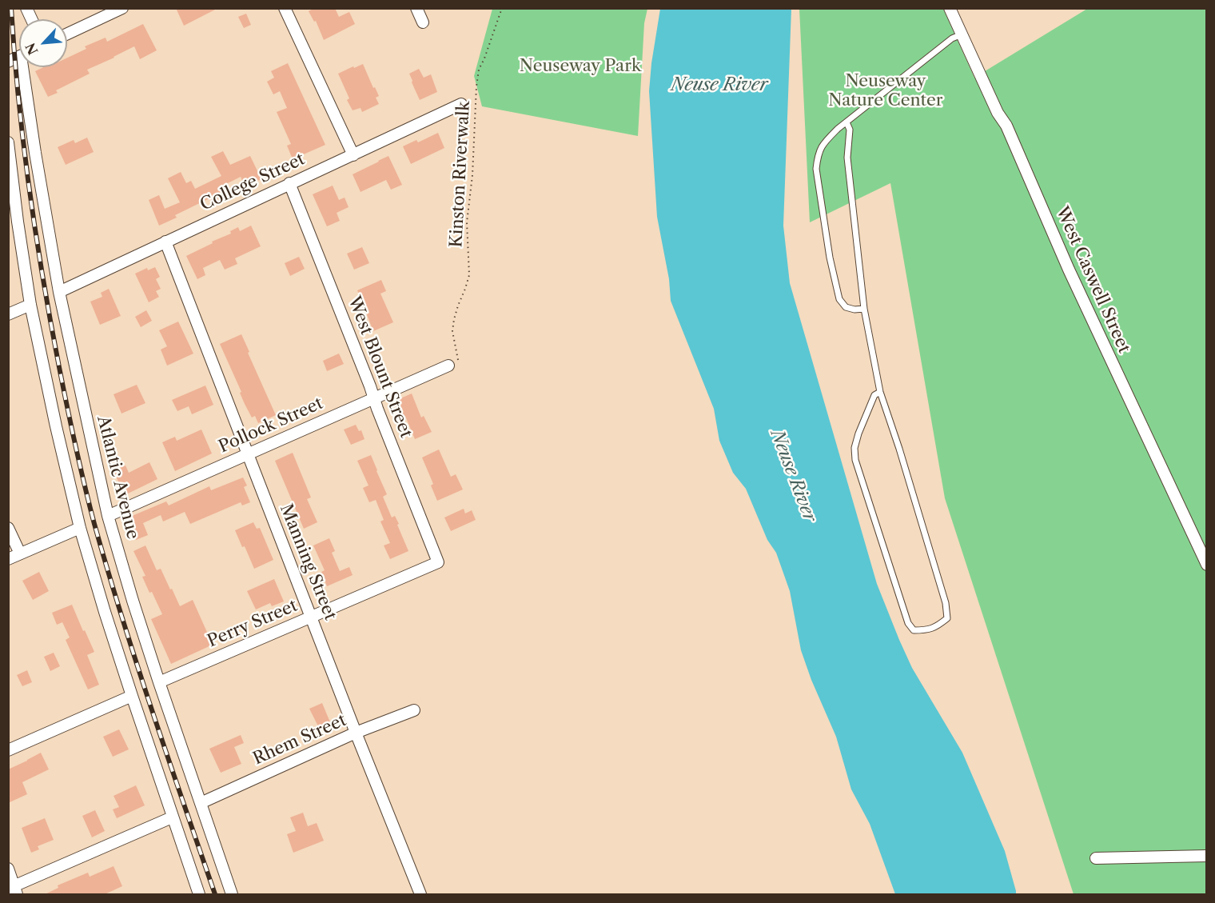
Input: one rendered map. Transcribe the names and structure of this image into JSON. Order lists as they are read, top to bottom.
{
  "streets": {
    "street": [
      "College Street",
      "West Caswell Street",
      "West Blount Street",
      "Pollock Street",
      "Atlantic Avenue",
      "Manning Street",
      "Perry Street",
      "Rhem Street"
    ],
    "path": ["Kinston Riverwalk"]
  },
  "crossings": [
    ["Kinston Riverwalk", "Pollock Street"],
    ["College Street", "West Blount Street"],
    ["College Street", "Atlantic Avenue"],
    ["College Street", "Manning Street"],
    ["West Blount Street", "Pollock Street"],
    ["West Blount Street", "Perry Street"],
    ["Pollock Street", "Atlantic Avenue"],
    ["Pollock Street", "Manning Street"],
    ["Atlantic Avenue", "Perry Street"],
    ["Atlantic Avenue", "Rhem Street"],
    ["Manning Street", "Perry Street"],
    ["Manning Street", "Rhem Street"]
  ],
  "water": ["Neuse River"],
  "parks": ["Neuseway Park", "Neuseway Nature Center"],
  "north": "bottom left"
}
